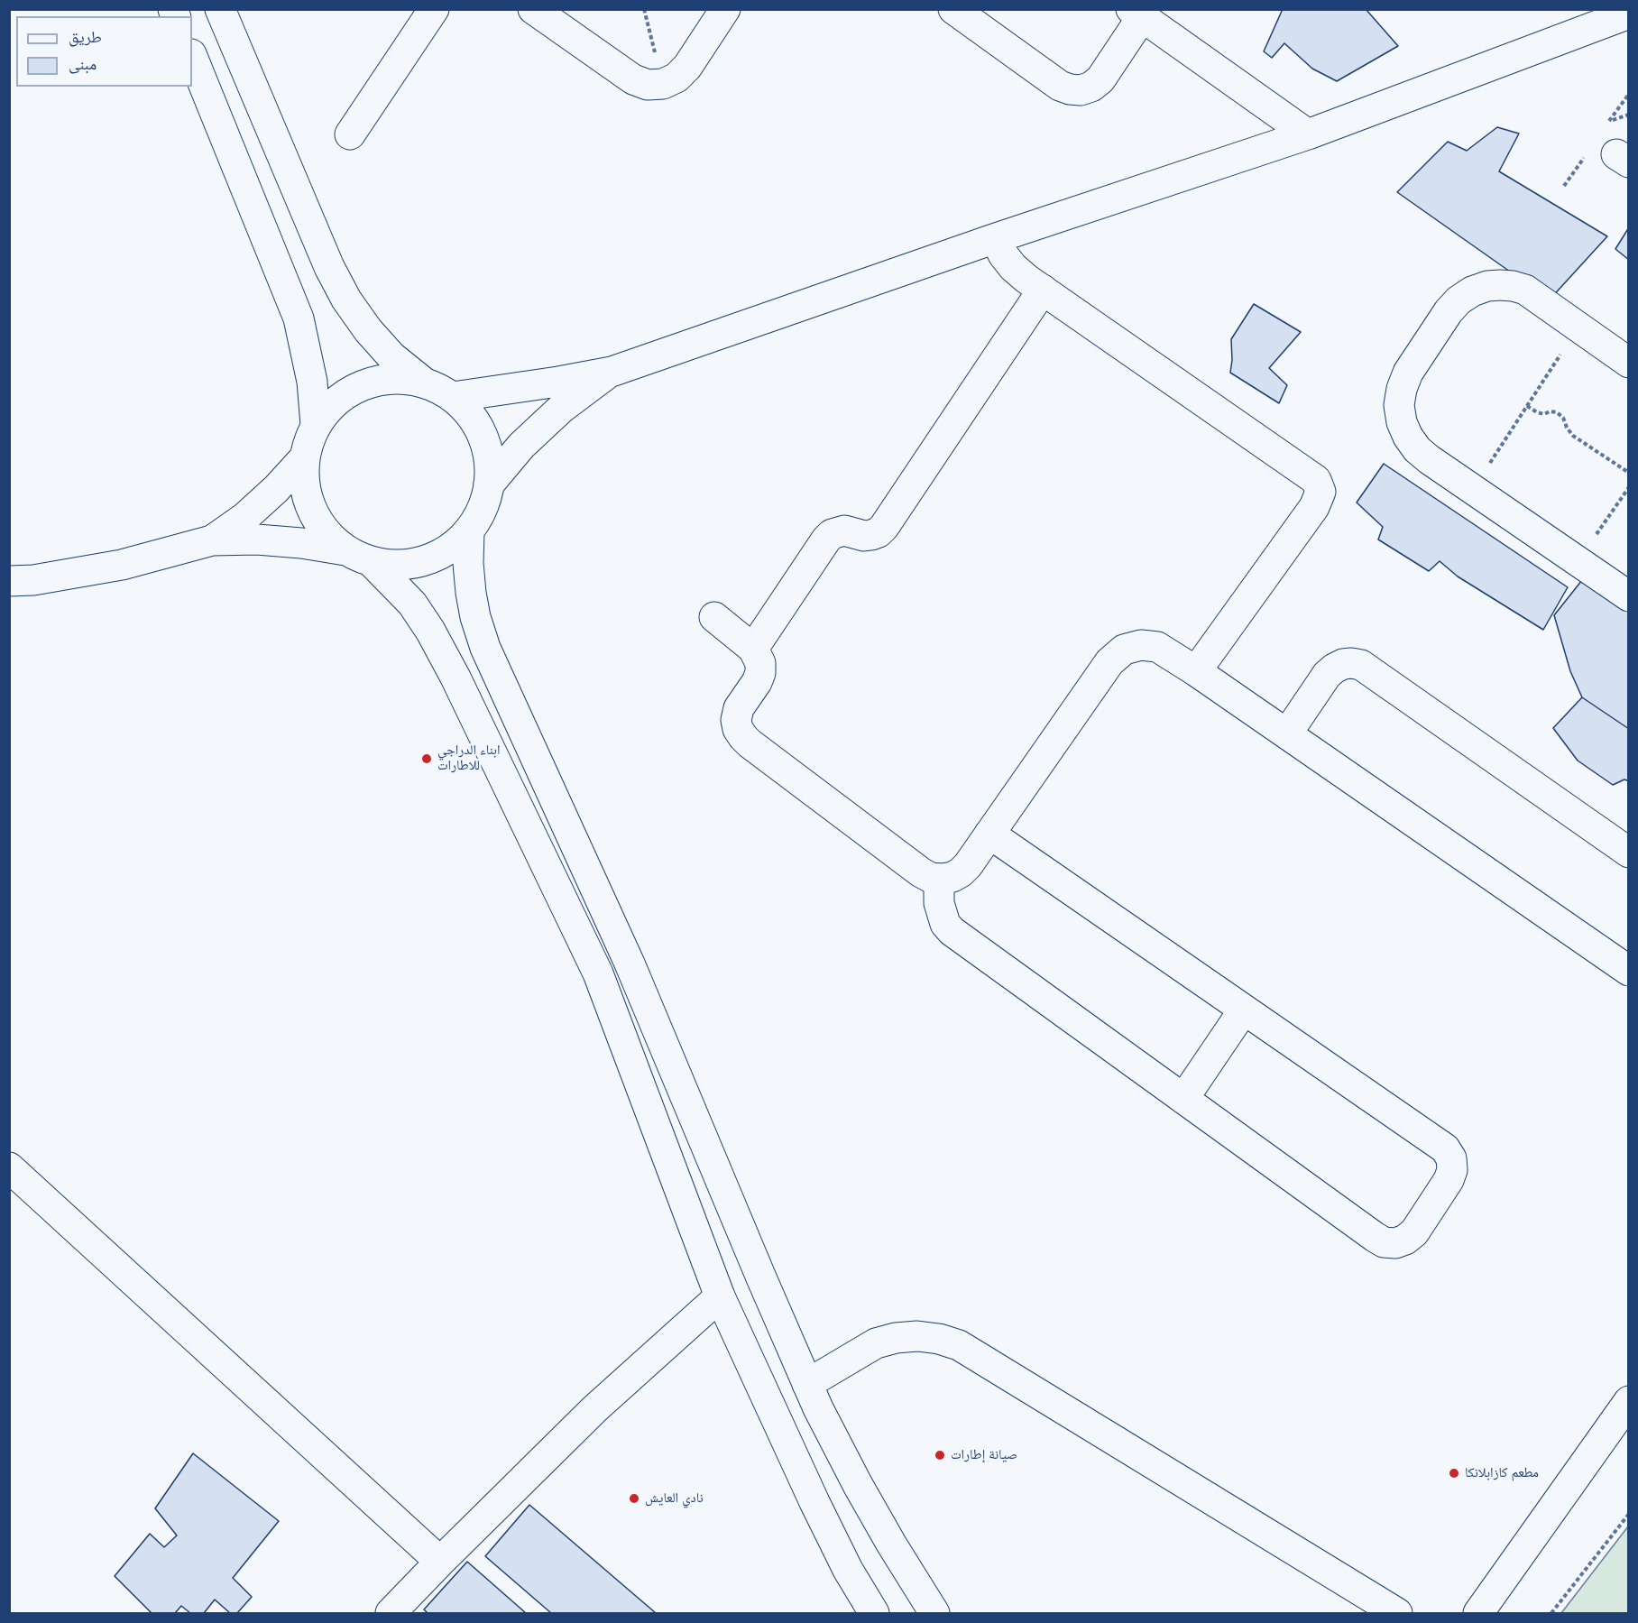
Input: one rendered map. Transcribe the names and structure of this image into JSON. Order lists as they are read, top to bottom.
{
  "places": [
    "ابناء الدراجي للاطارات",
    "صيانة إطارات",
    "مطعم كازابلانكا",
    "نادي العايش"
  ],
  "legend": ["طريق", "مبنى"]
}
